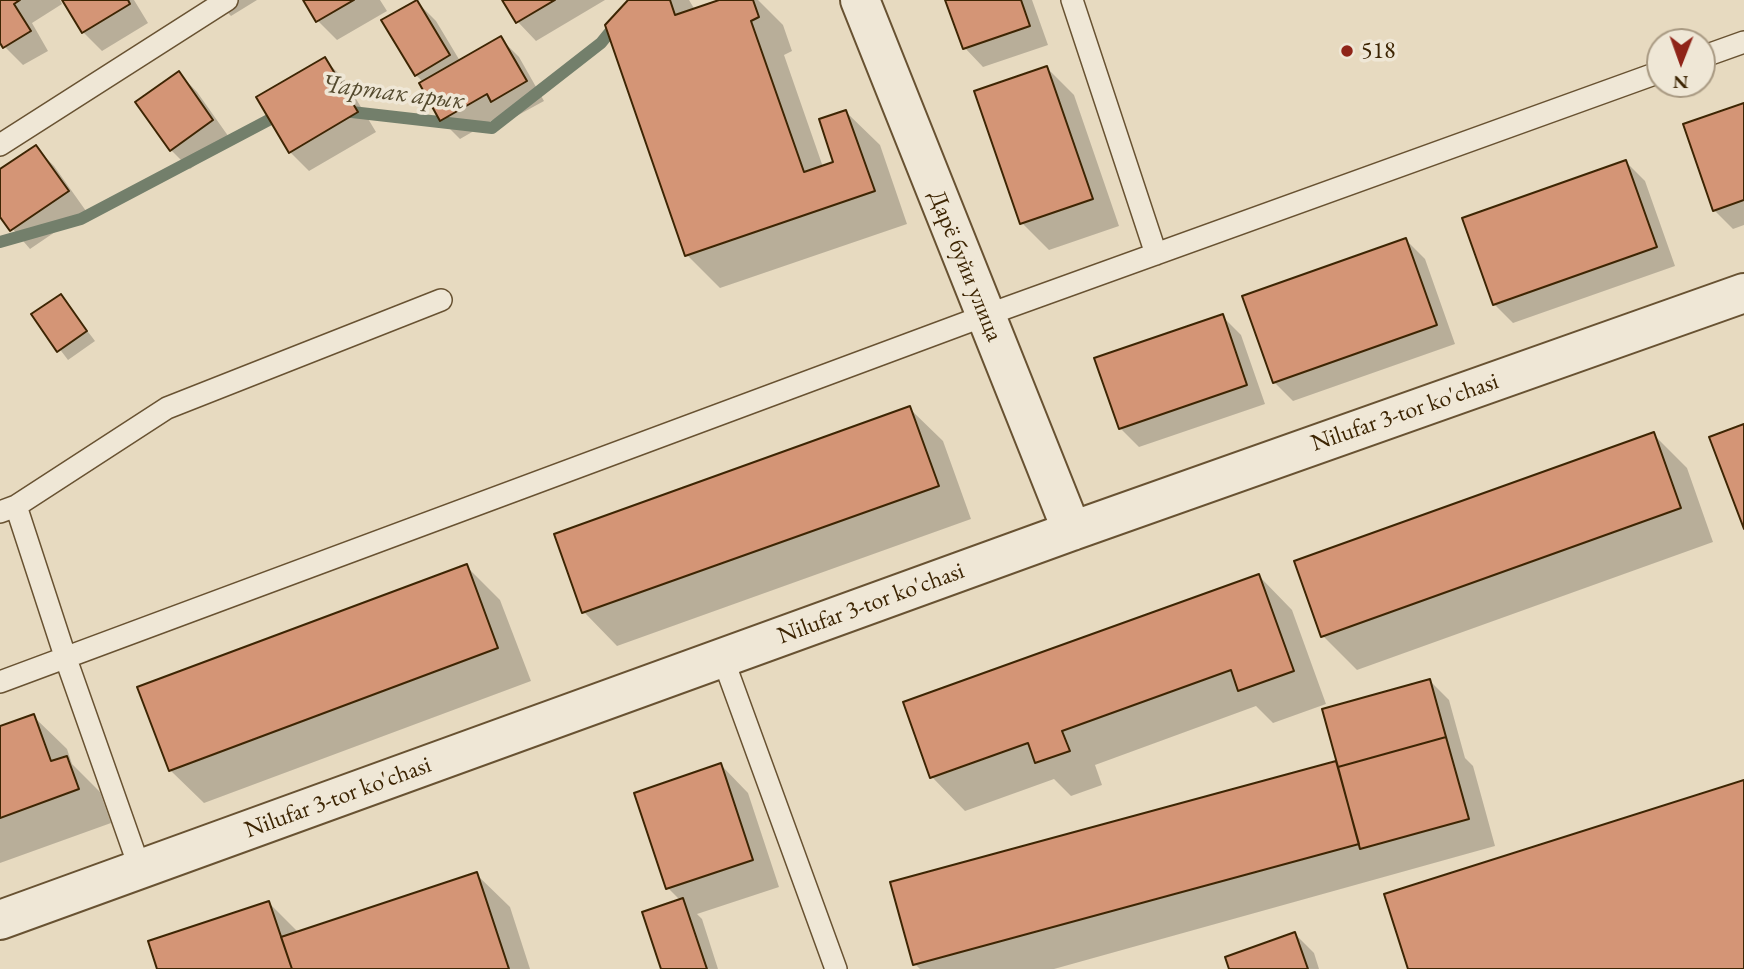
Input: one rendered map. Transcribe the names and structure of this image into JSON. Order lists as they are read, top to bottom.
{
  "streets": {
    "street": ["Дарё буйи улица", "Nilufar 3-tor ko'chasi"]
  },
  "crossings": [
    ["Дарё буйи улица", "Nilufar 3-tor ko'chasi"]
  ],
  "water": ["Чартак арык"],
  "places": ["518"],
  "north": "bottom"
}
